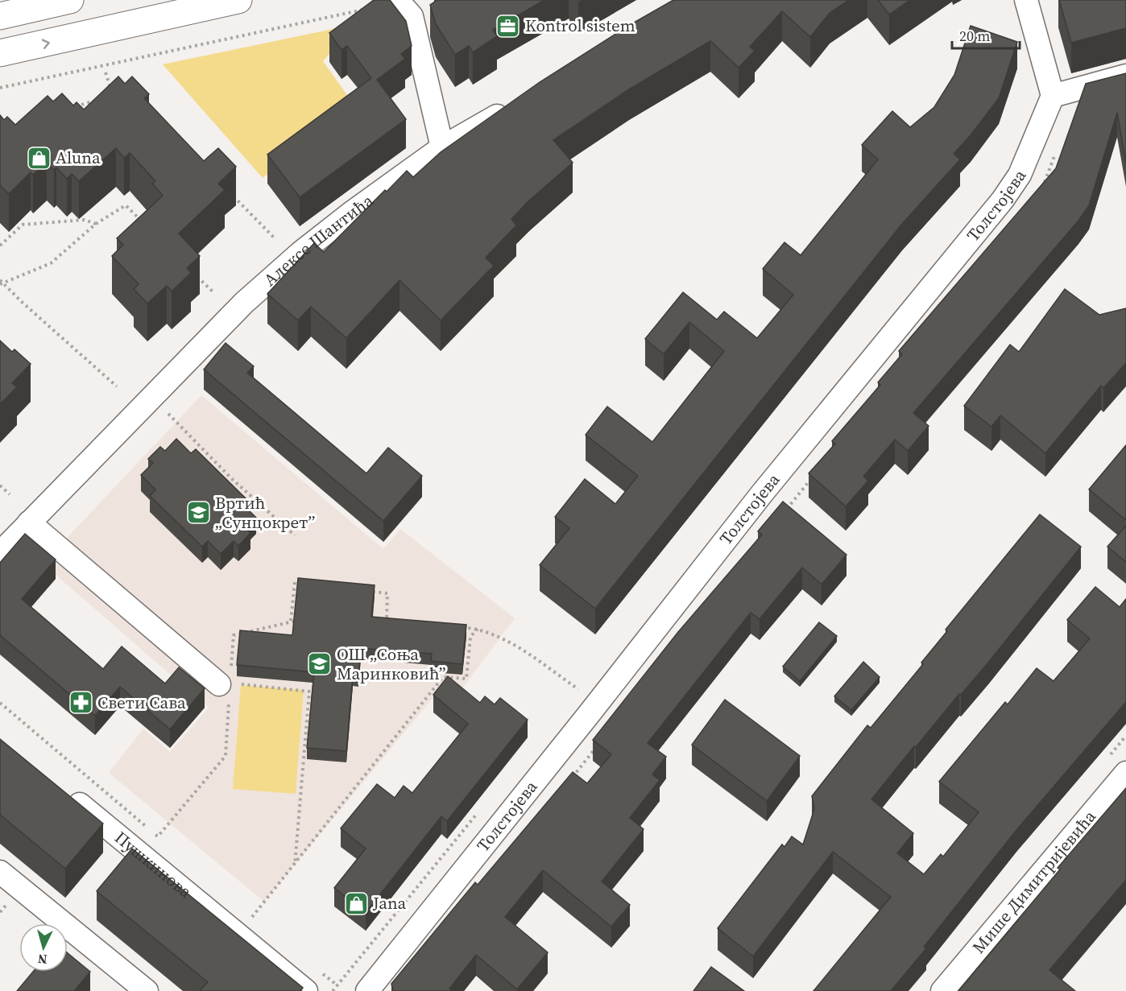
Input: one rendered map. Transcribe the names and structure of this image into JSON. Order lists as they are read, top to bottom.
{
  "streets": {
    "street": [
      "Толстојева",
      "Алексе Шантића",
      "Пушкинова",
      "Мише Димитријевића"
    ]
  },
  "places": {
    "office": ["Kontrol sistem"],
    "shop": ["Aluna", "Jana"],
    "school or university": ["Вртић „Сунцокрет”", "ОШ „Соња Маринковић”"],
    "pharmacy": ["Свети Сава"]
  },
  "scale_bar": "20 m",
  "north": "bottom"
}
